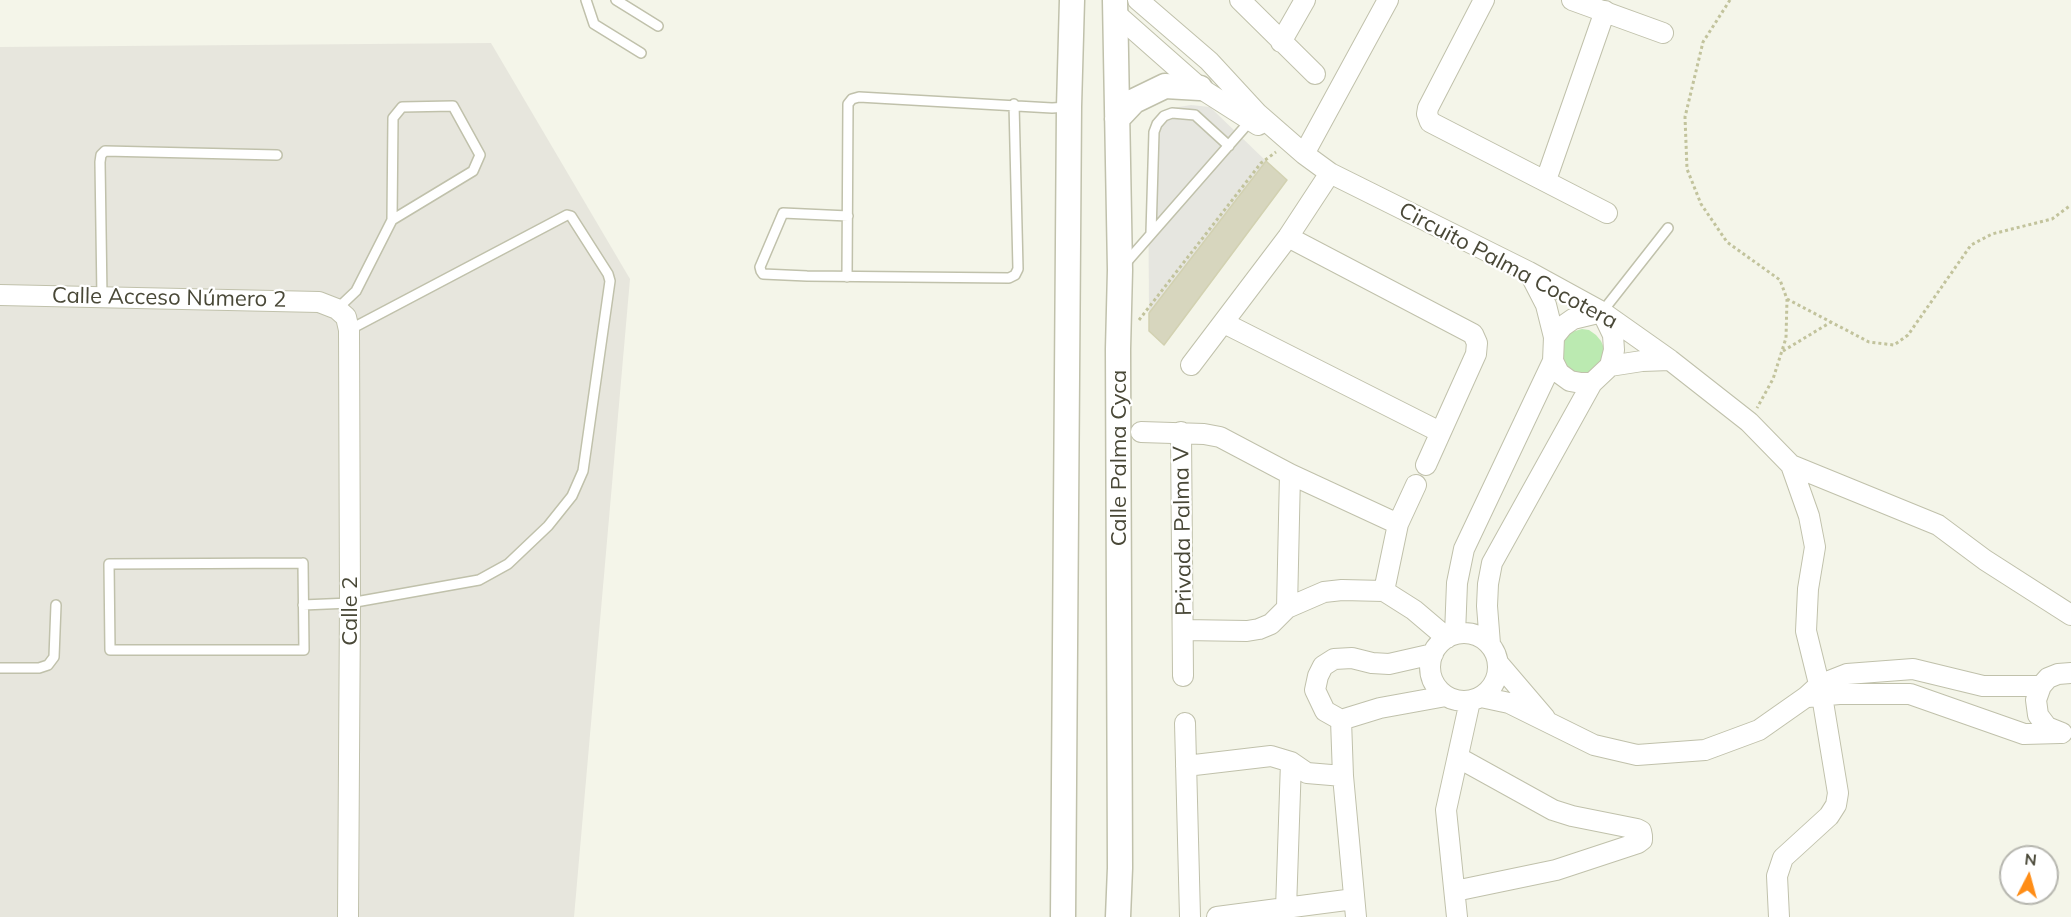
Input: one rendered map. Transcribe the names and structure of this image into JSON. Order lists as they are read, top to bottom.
{
  "streets": {
    "street": [
      "Circuito Palma Cocotera",
      "Calle Acceso Número 2",
      "Calle Palma Cyca",
      "Privada Palma V",
      "Calle 2"
    ]
  },
  "crossings": [
    ["Circuito Palma Cocotera", "Calle Palma Cyca"],
    ["Calle Acceso Número 2", "Calle 2"]
  ],
  "north": "top"
}
